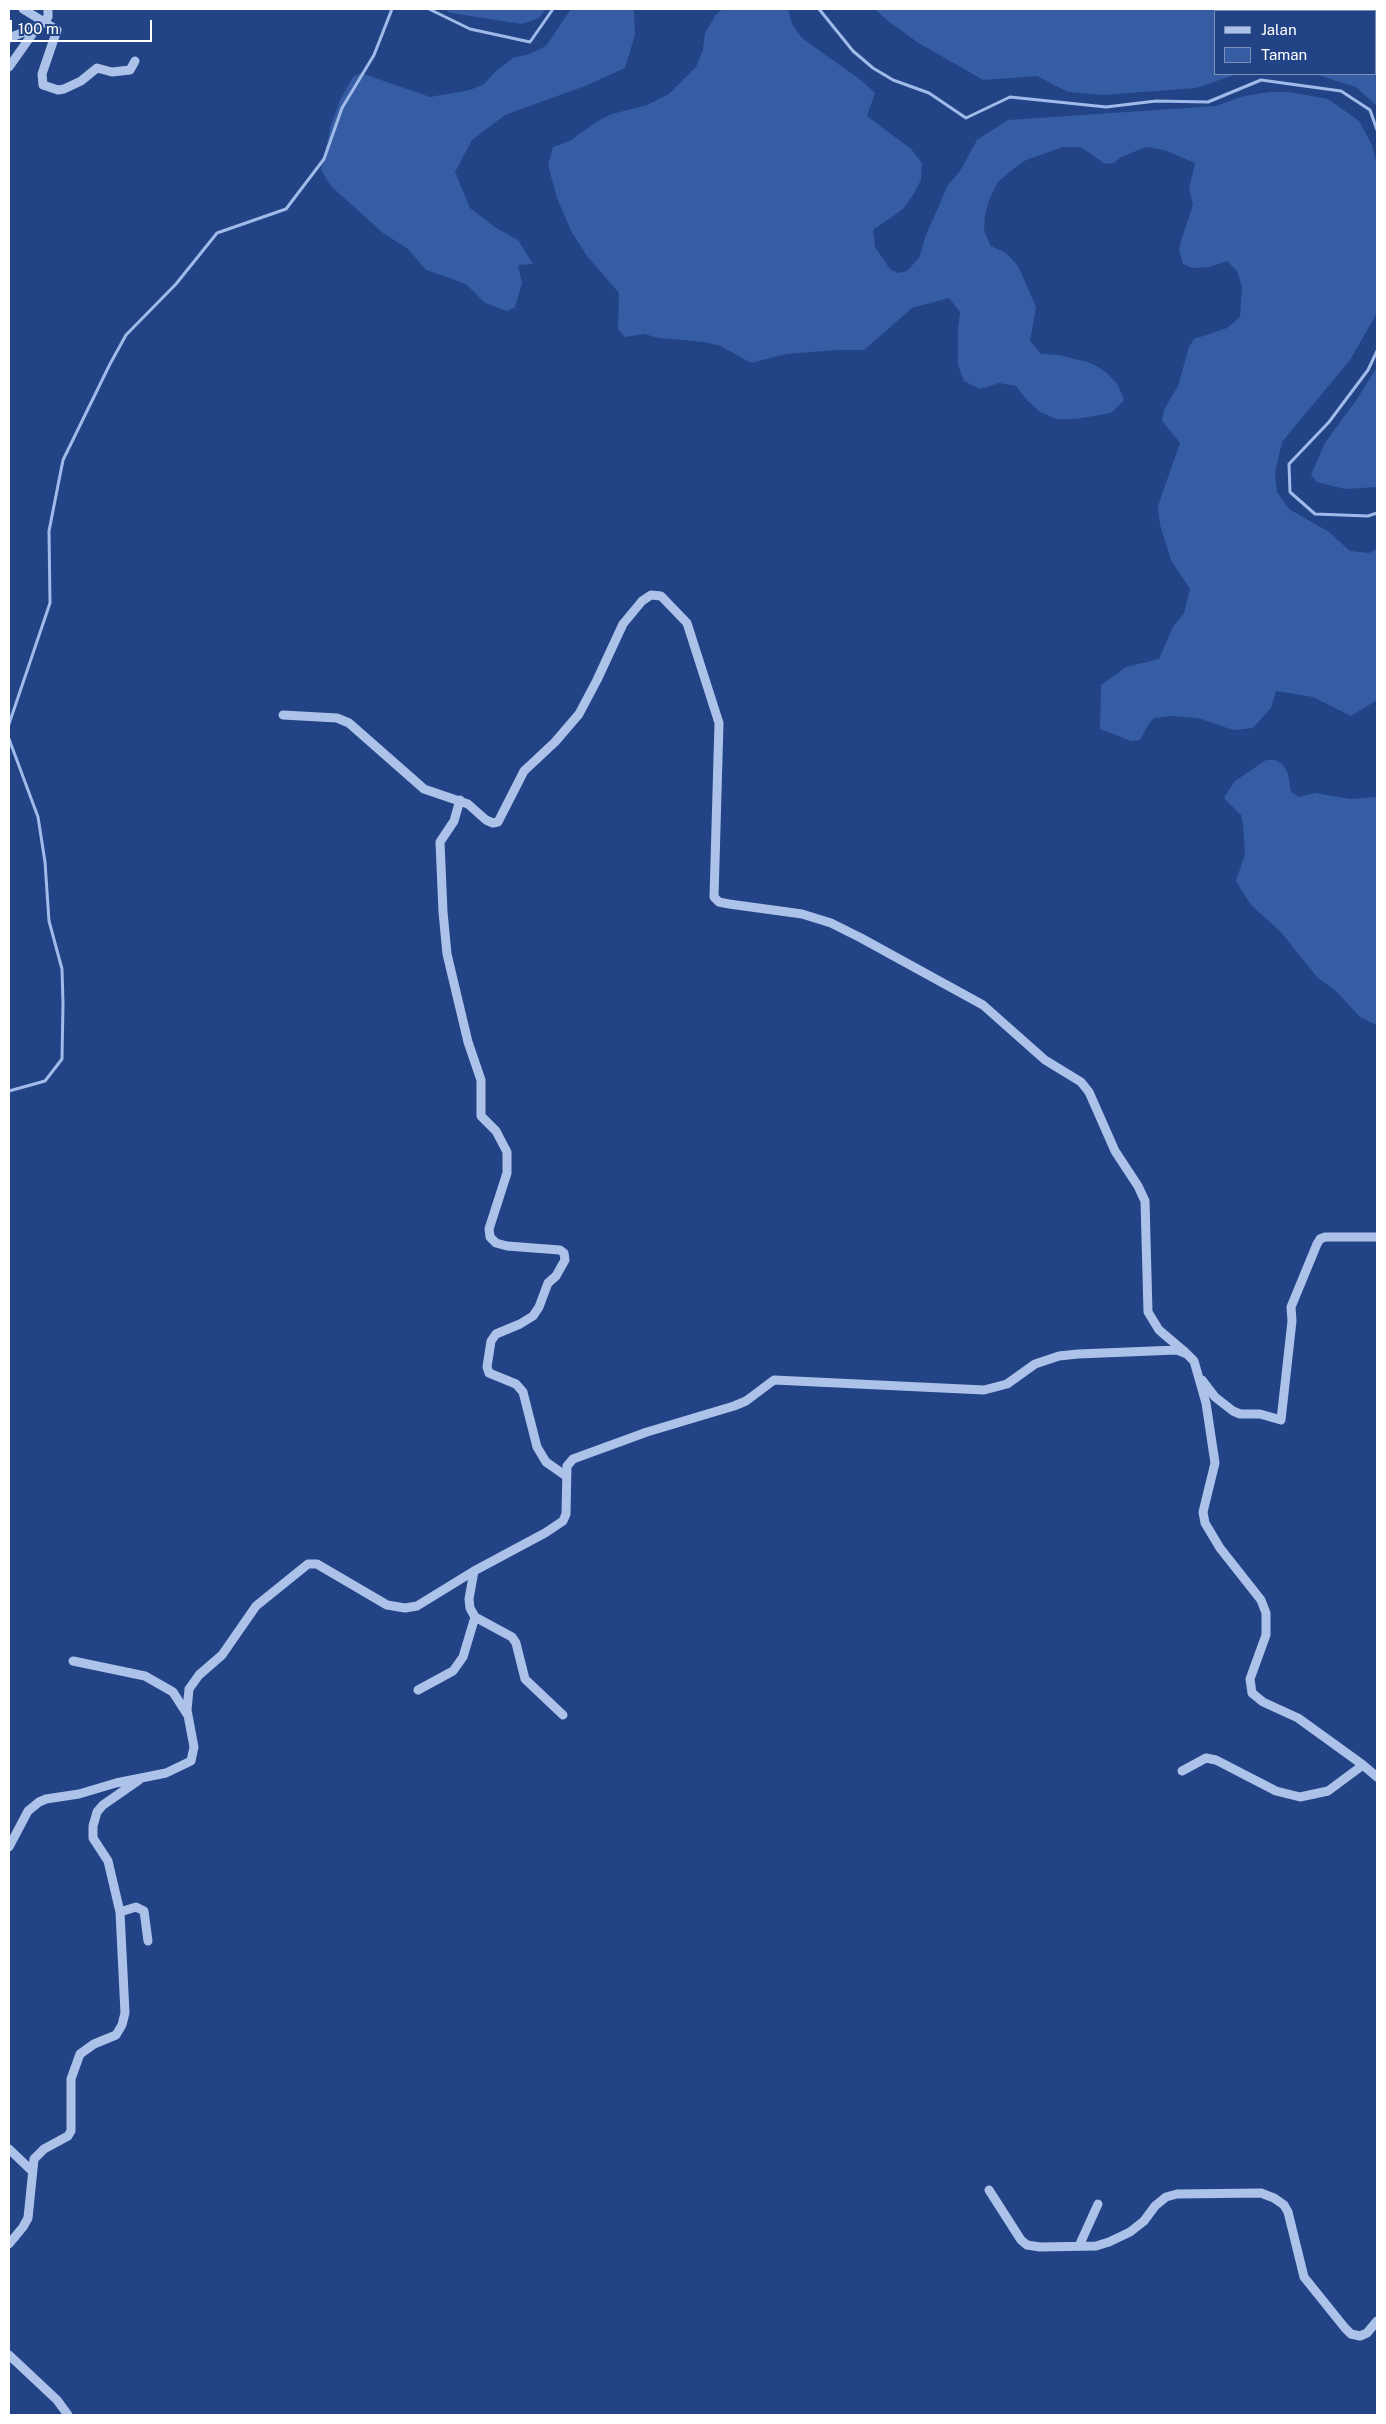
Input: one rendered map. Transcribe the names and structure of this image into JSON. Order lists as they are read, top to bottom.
{
  "legend": ["Jalan", "Taman"],
  "scale_bar": "100 m"
}
